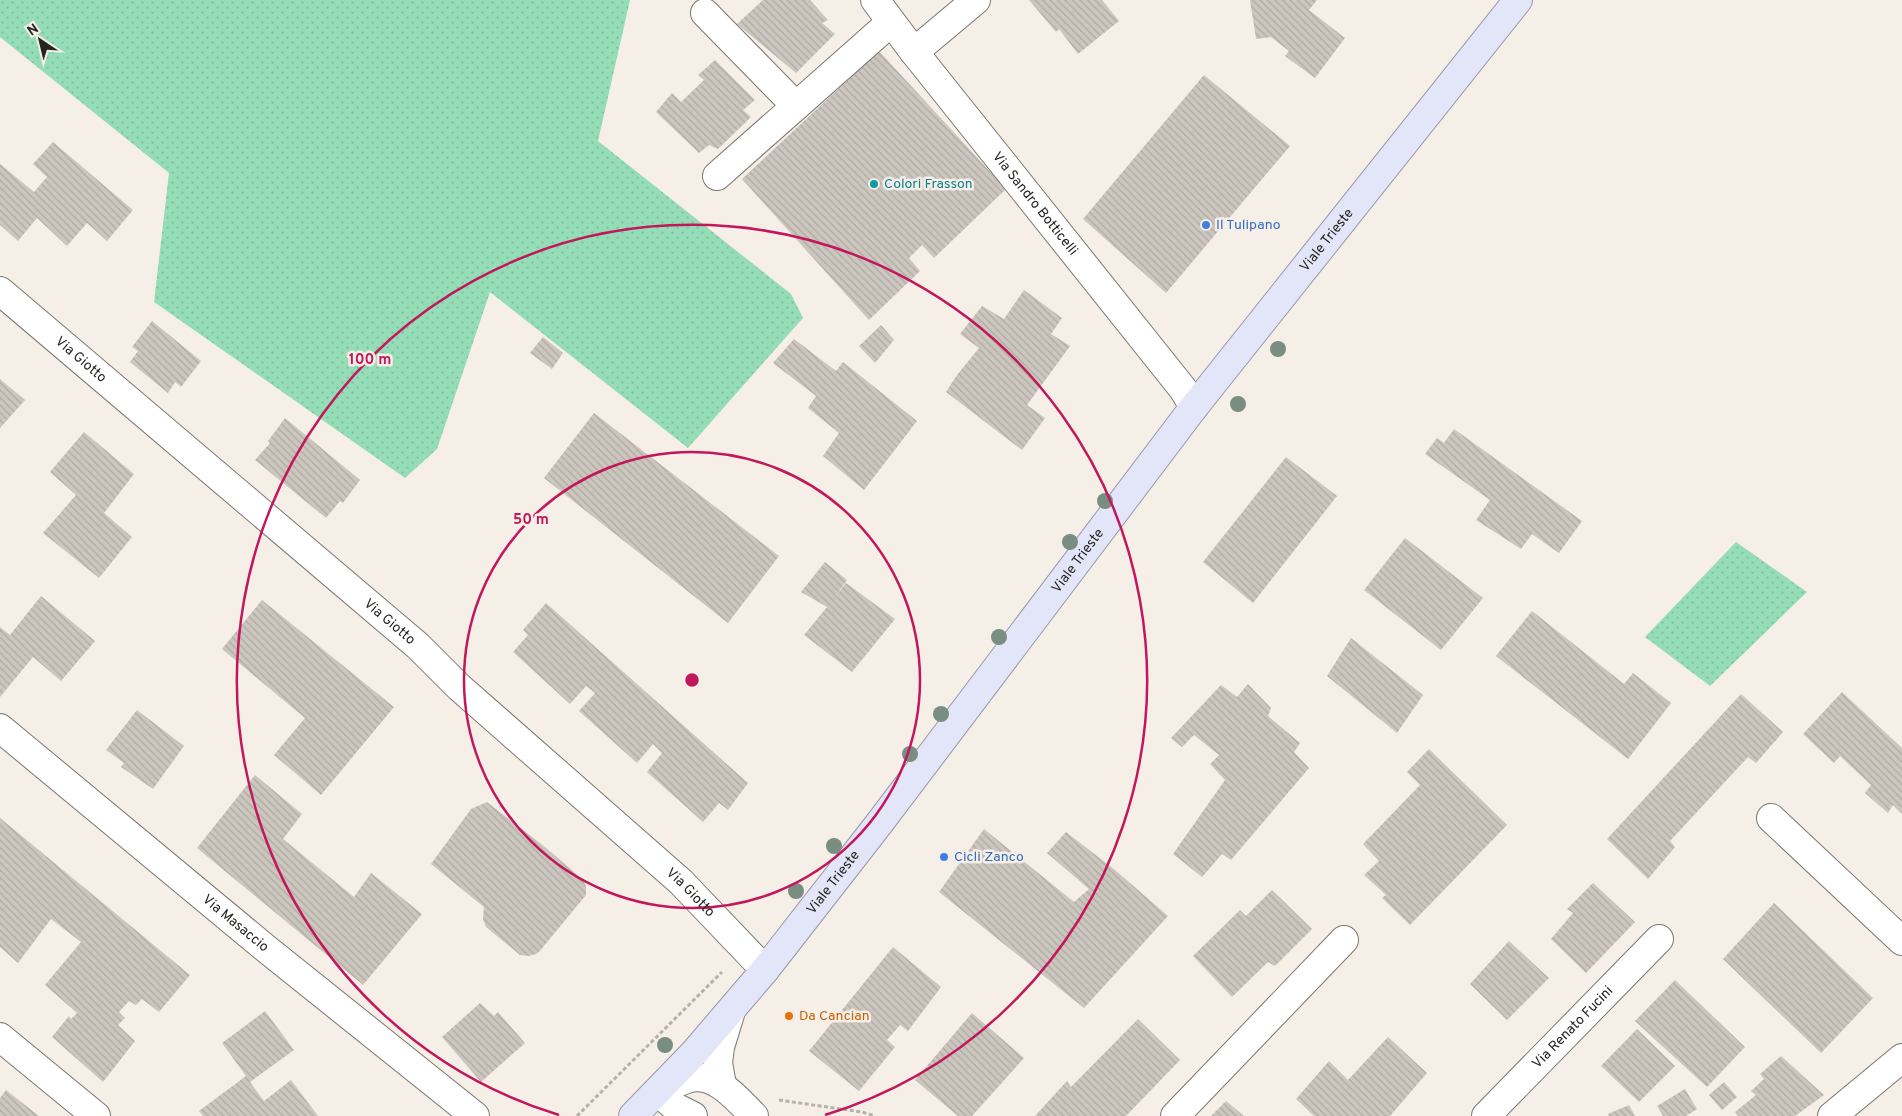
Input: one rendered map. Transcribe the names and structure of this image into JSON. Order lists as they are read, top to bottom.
{
  "streets": {
    "main road": ["Viale Trieste"],
    "street": [
      "Via Sandro Botticelli",
      "Via Giotto",
      "Via Masaccio",
      "Via Renato Fucini"
    ]
  },
  "crossings": [
    ["Via Sandro Botticelli", "Viale Trieste"],
    ["Viale Trieste", "Via Giotto"]
  ],
  "places": [
    "Colori Frasson",
    "Il Tulipano",
    "Cicli Zanco",
    "Da Cancian"
  ],
  "north": "top left",
  "rings": ["100 m", "50 m"]
}
